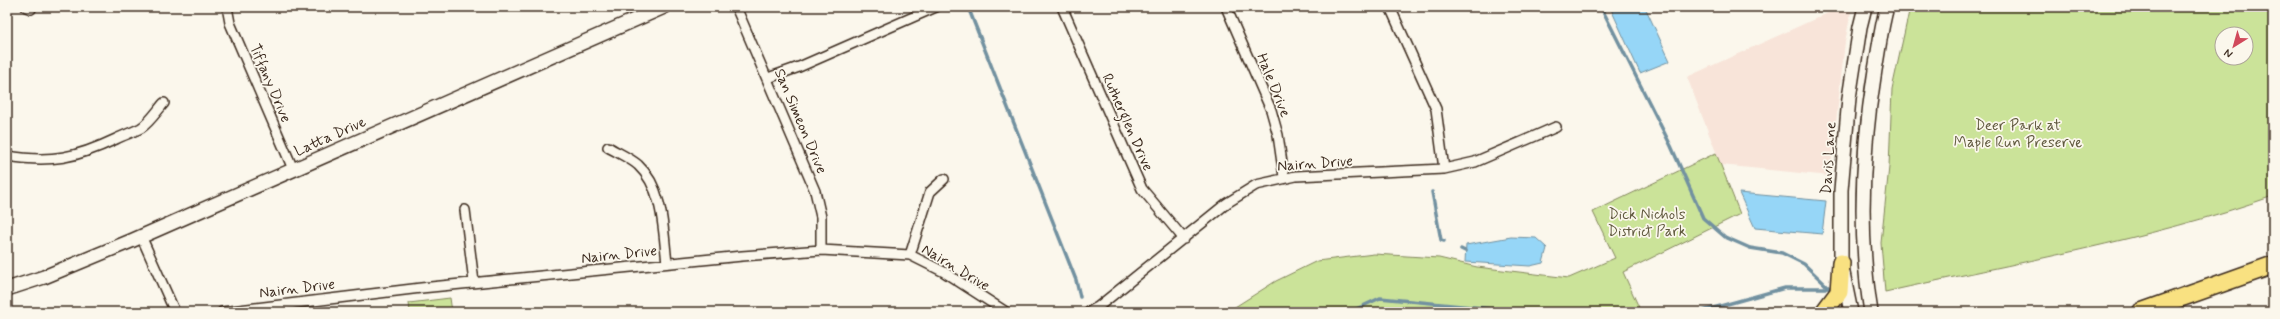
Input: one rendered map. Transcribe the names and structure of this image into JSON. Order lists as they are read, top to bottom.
{
  "streets": {
    "street": [
      "Tiffany Drive",
      "Hale Drive",
      "San Simeon Drive",
      "Rutherglen Drive",
      "Latta Drive",
      "Davis Lane",
      "Nairn Drive"
    ]
  },
  "crossings": [
    ["Tiffany Drive", "Latta Drive"],
    ["Hale Drive", "Nairn Drive"],
    ["San Simeon Drive", "Nairn Drive"],
    ["Rutherglen Drive", "Nairn Drive"]
  ],
  "parks": ["Deer Park at Maple Run Preserve", "Dick Nichols District Park"],
  "north": "bottom left"
}
